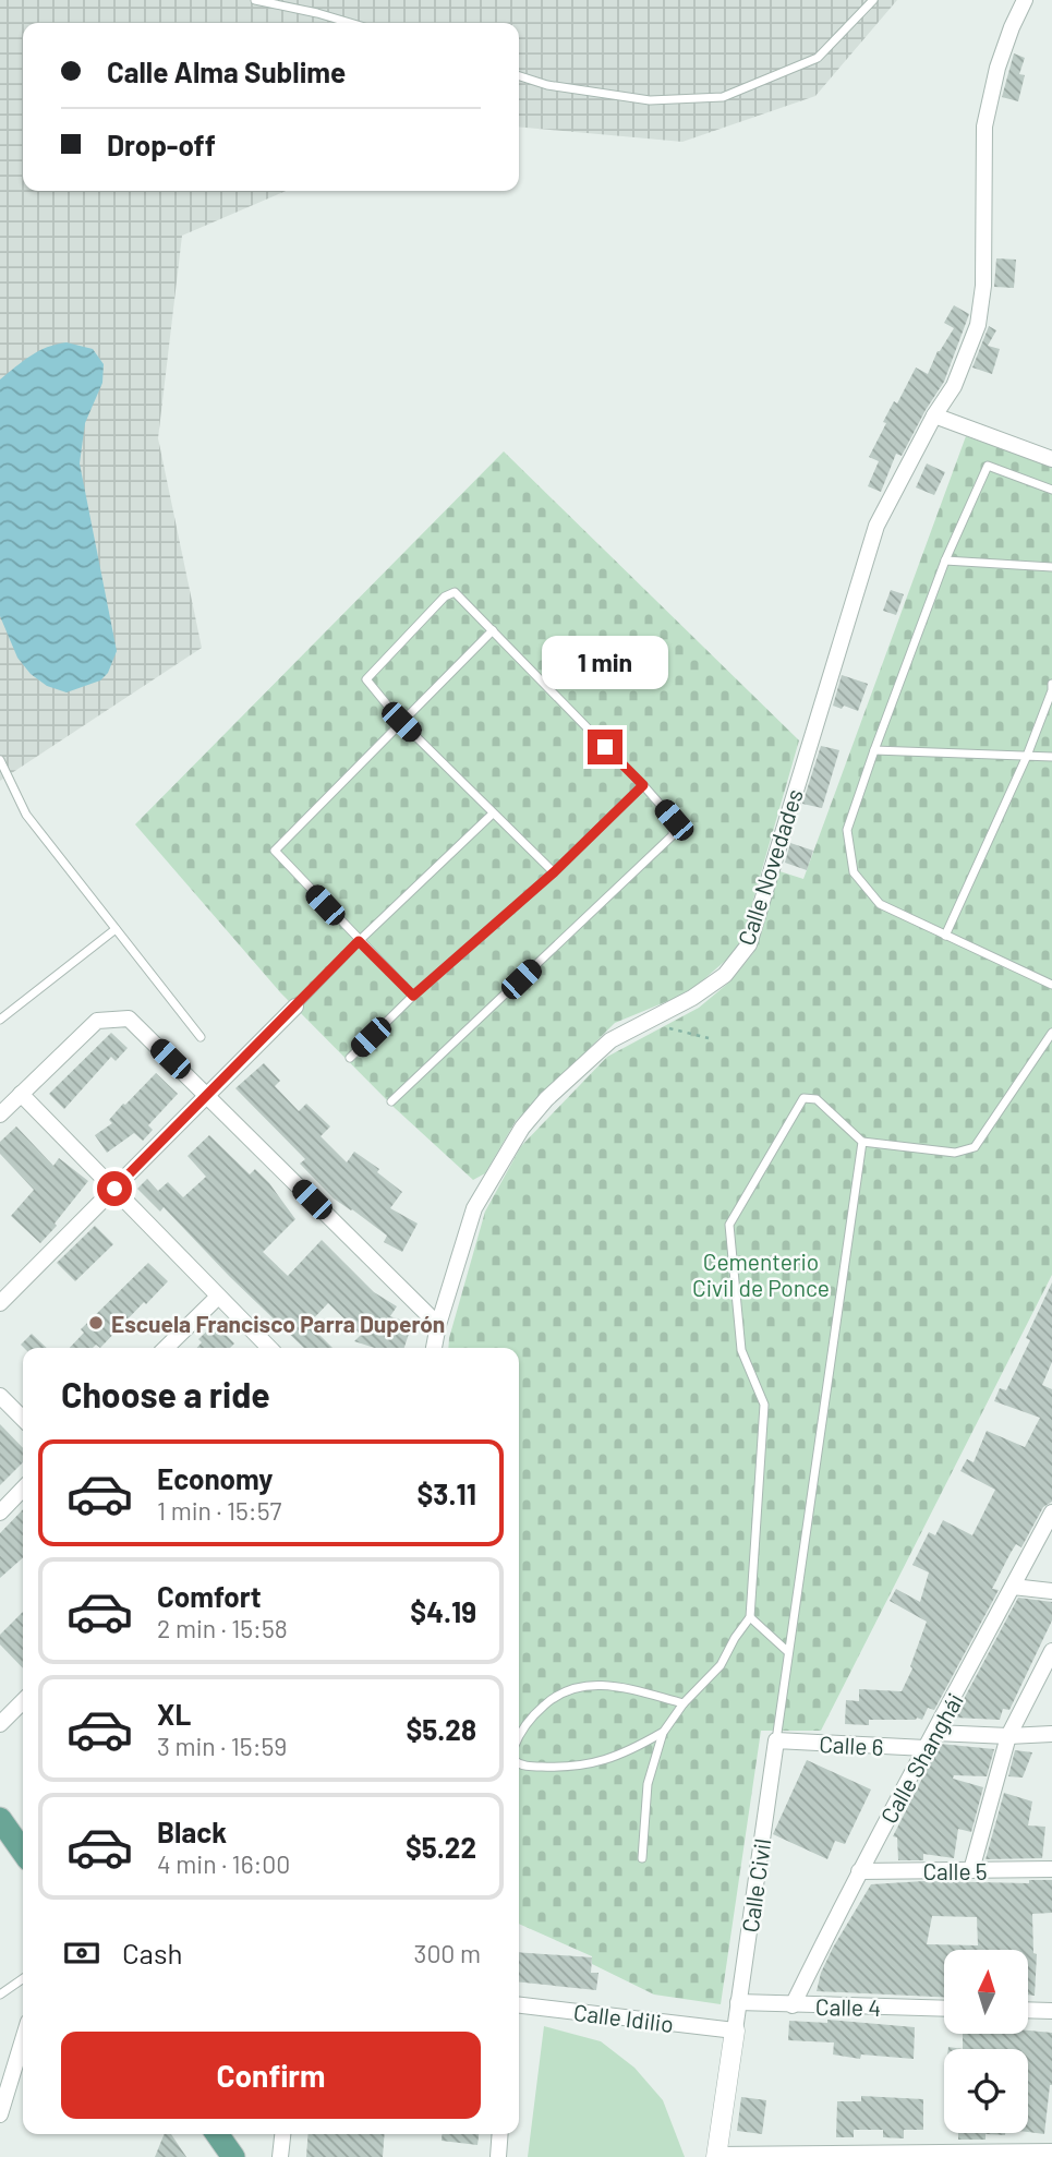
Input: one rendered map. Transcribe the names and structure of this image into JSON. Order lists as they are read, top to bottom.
{
  "streets": {
    "street": [
      "Calle Novedades",
      "Calle 6",
      "Calle Shanghái",
      "Calle 5",
      "Calle Civil",
      "Calle 4",
      "Calle Idilio"
    ]
  },
  "crossings": [
    ["Calle 6", "Calle Shanghái"],
    ["Calle 6", "Calle Civil"],
    ["Calle Shanghái", "Calle 5"],
    ["Calle Shanghái", "Calle 4"],
    ["Calle Civil", "Calle 4"],
    ["Calle Civil", "Calle Idilio"]
  ],
  "parks": ["Cementerio Civil de Ponce"],
  "places": ["Escuela Francisco Parra Duperón"],
  "north": "top",
  "page": {
    "banner": ["Calle Alma Sublime", "Drop-off"],
    "bubble": "1 min",
    "heading": "Choose a ride",
    "list": [
      {
        "name": "Economy",
        "note": "1 min · 15:57",
        "value": "$3.11"
      },
      {
        "name": "Comfort",
        "note": "2 min · 15:58",
        "value": "$4.19"
      },
      {
        "name": "XL",
        "note": "3 min · 15:59",
        "value": "$5.28"
      },
      {
        "name": "Black",
        "note": "4 min · 16:00",
        "value": "$5.22"
      }
    ],
    "pay": ["Cash", "300 m"],
    "buttons": "Confirm"
  }
}
